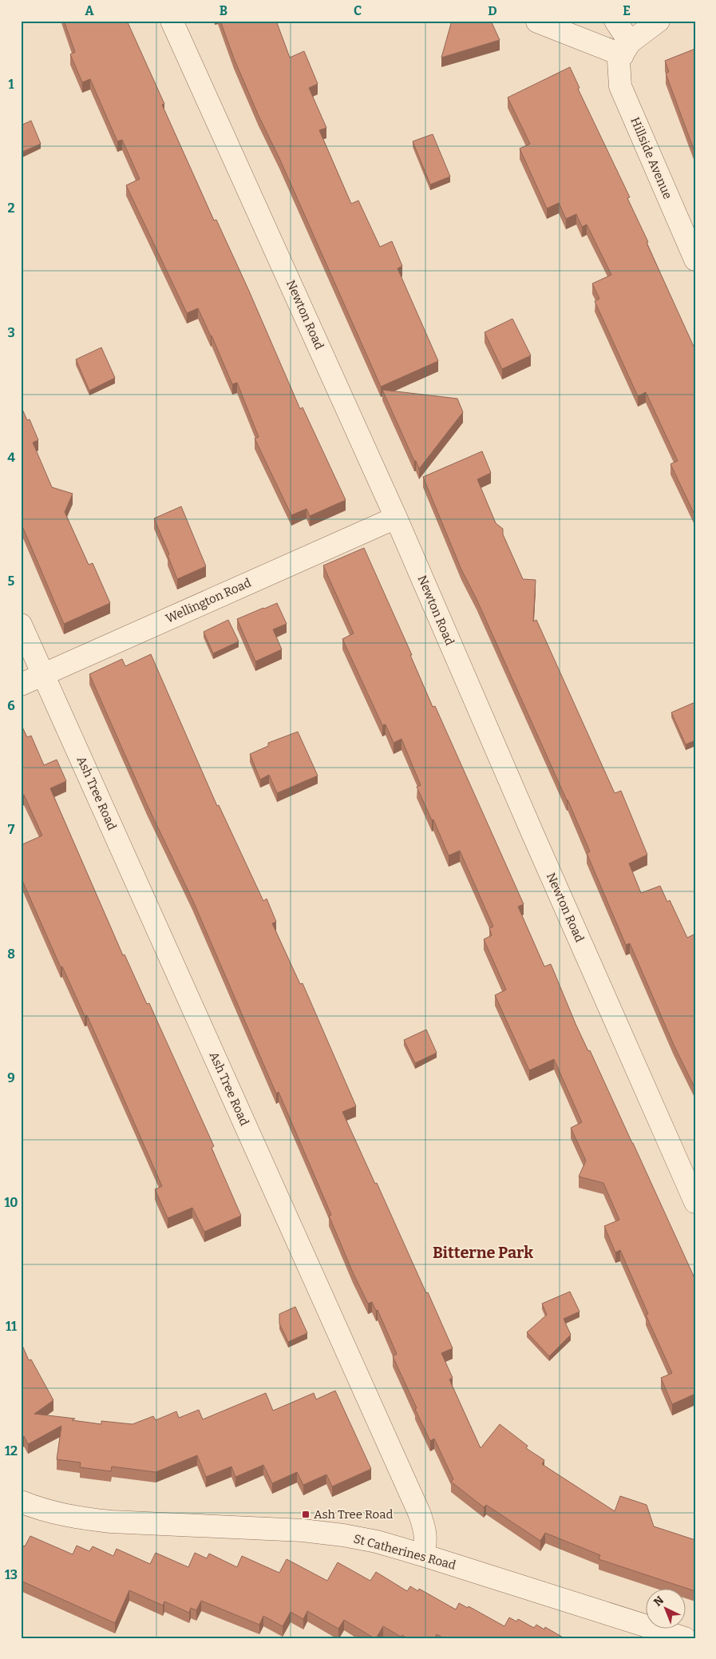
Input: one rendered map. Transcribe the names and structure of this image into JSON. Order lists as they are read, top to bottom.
{
  "streets": {
    "street": [
      "Hillside Avenue",
      "Newton Road",
      "Wellington Road",
      "Ash Tree Road",
      "St Catherines Road"
    ]
  },
  "crossings": [
    ["Newton Road", "Wellington Road"],
    ["Wellington Road", "Ash Tree Road"],
    ["Ash Tree Road", "St Catherines Road"]
  ],
  "districts": ["Bitterne Park"],
  "places": {
    "transit": ["Ash Tree Road"]
  },
  "north": "top left",
  "grid": {
    "columns": [
      "A",
      "B",
      "C",
      "D",
      "E"
    ],
    "rows": [
      "1",
      "2",
      "3",
      "4",
      "5",
      "6",
      "7",
      "8",
      "9",
      "10",
      "11",
      "12",
      "13"
    ]
  }
}
